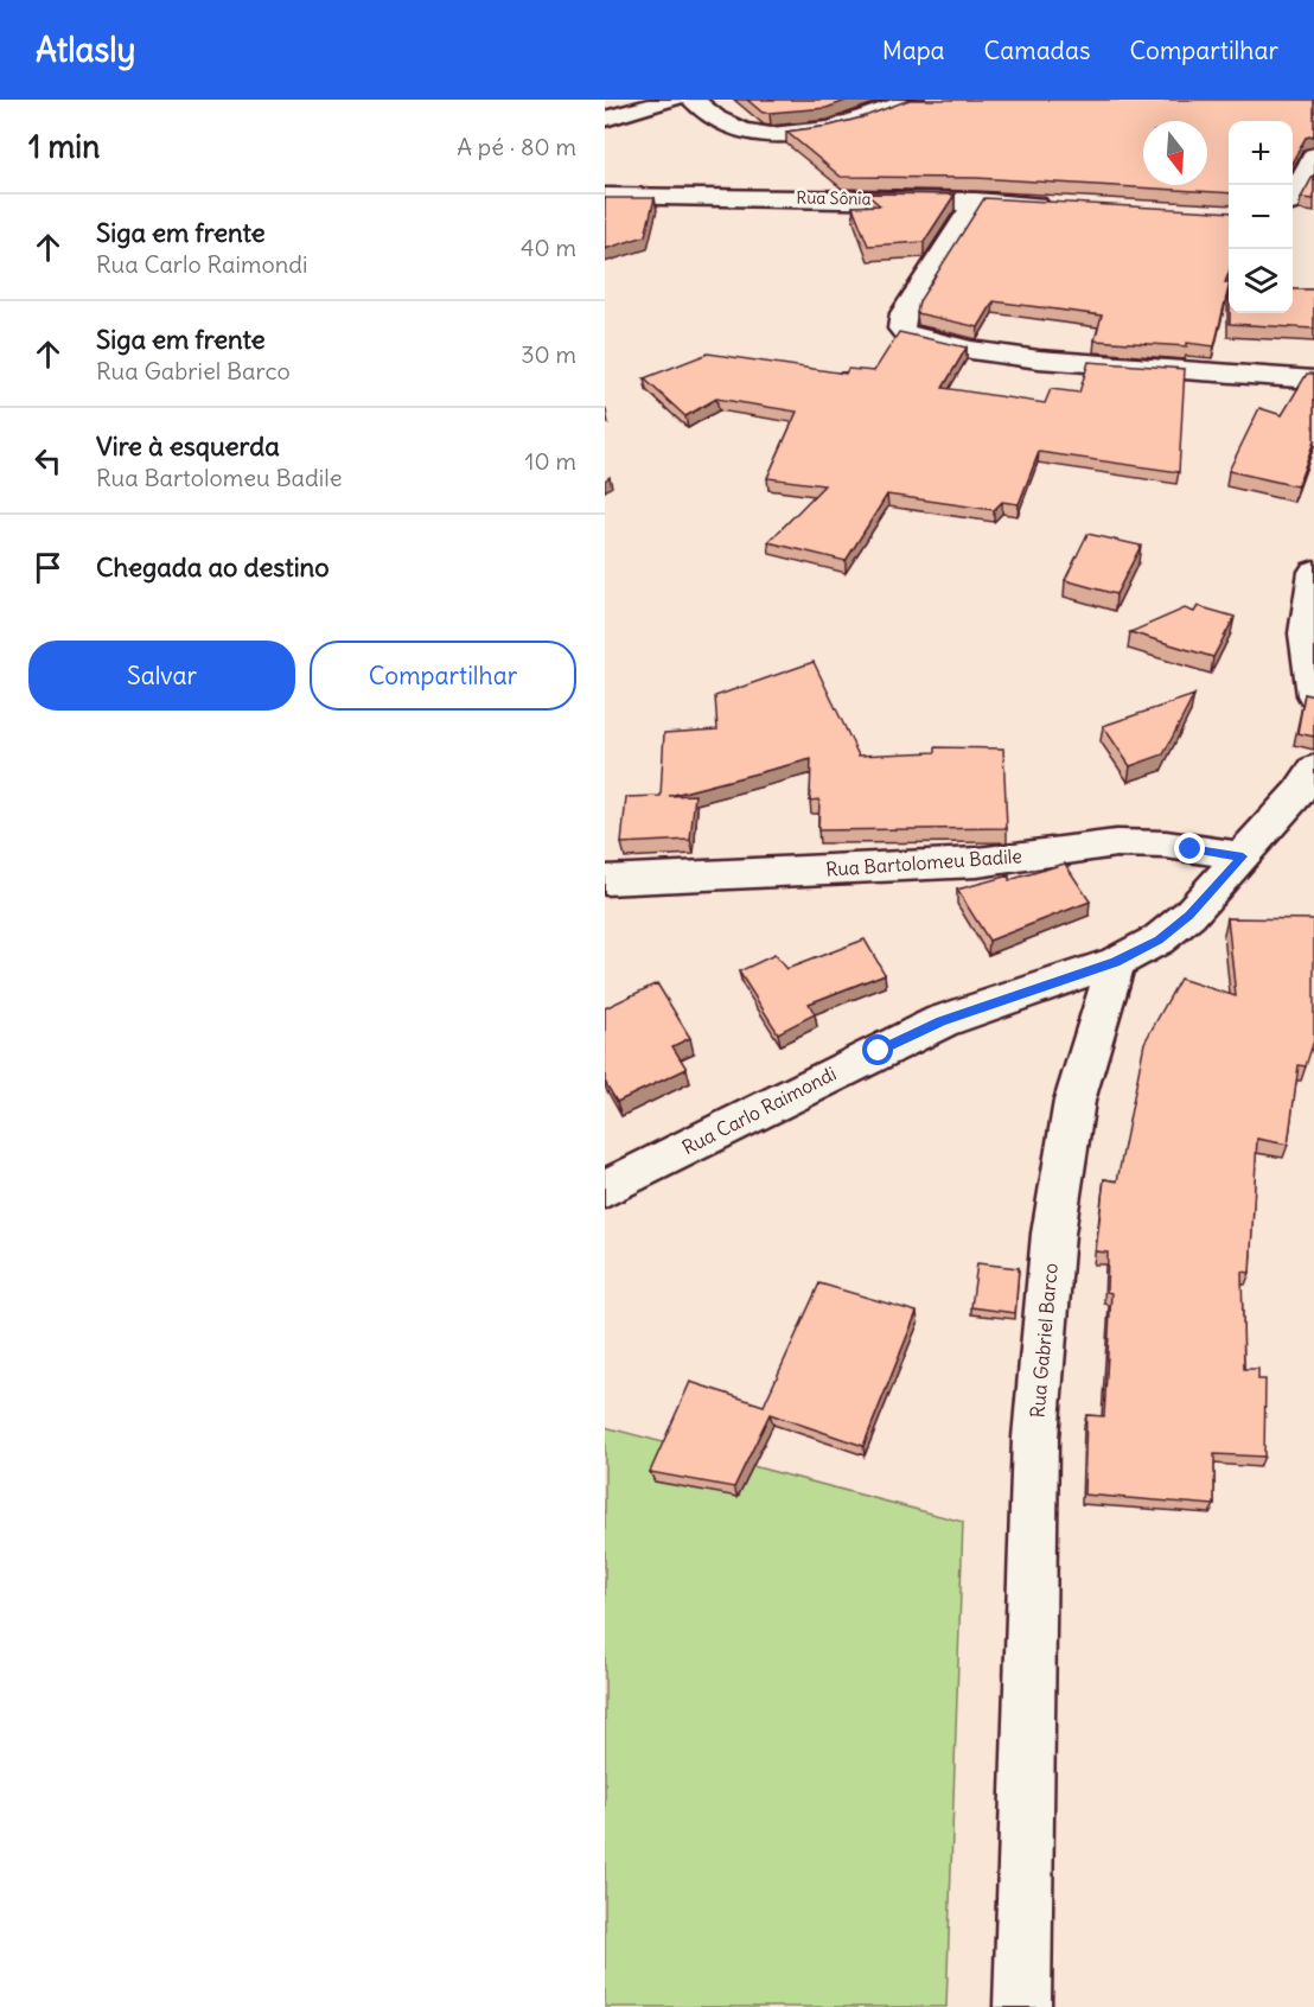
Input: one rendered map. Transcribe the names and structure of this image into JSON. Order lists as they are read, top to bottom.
{
  "streets": {
    "street": [
      "Rua Sônia",
      "Rua Bartolomeu Badile",
      "Rua Carlo Raimondi",
      "Rua Gabriel Barco"
    ]
  },
  "crossings": [
    ["Rua Carlo Raimondi", "Rua Gabriel Barco"]
  ],
  "north": "bottom",
  "page": {
    "header": "Atlasly",
    "nav": ["Mapa", "Camadas", "Compartilhar"],
    "heading": ["1 min", "A pé · 80 m"],
    "map_buttons": ["+", "−"],
    "list": [
      ["Siga em frente", "Rua Carlo Raimondi", "40 m"],
      ["Siga em frente", "Rua Gabriel Barco", "30 m"],
      ["Vire à esquerda", "Rua Bartolomeu Badile", "10 m"],
      "Chegada ao destino"
    ],
    "buttons": ["Salvar", "Compartilhar"]
  }
}
